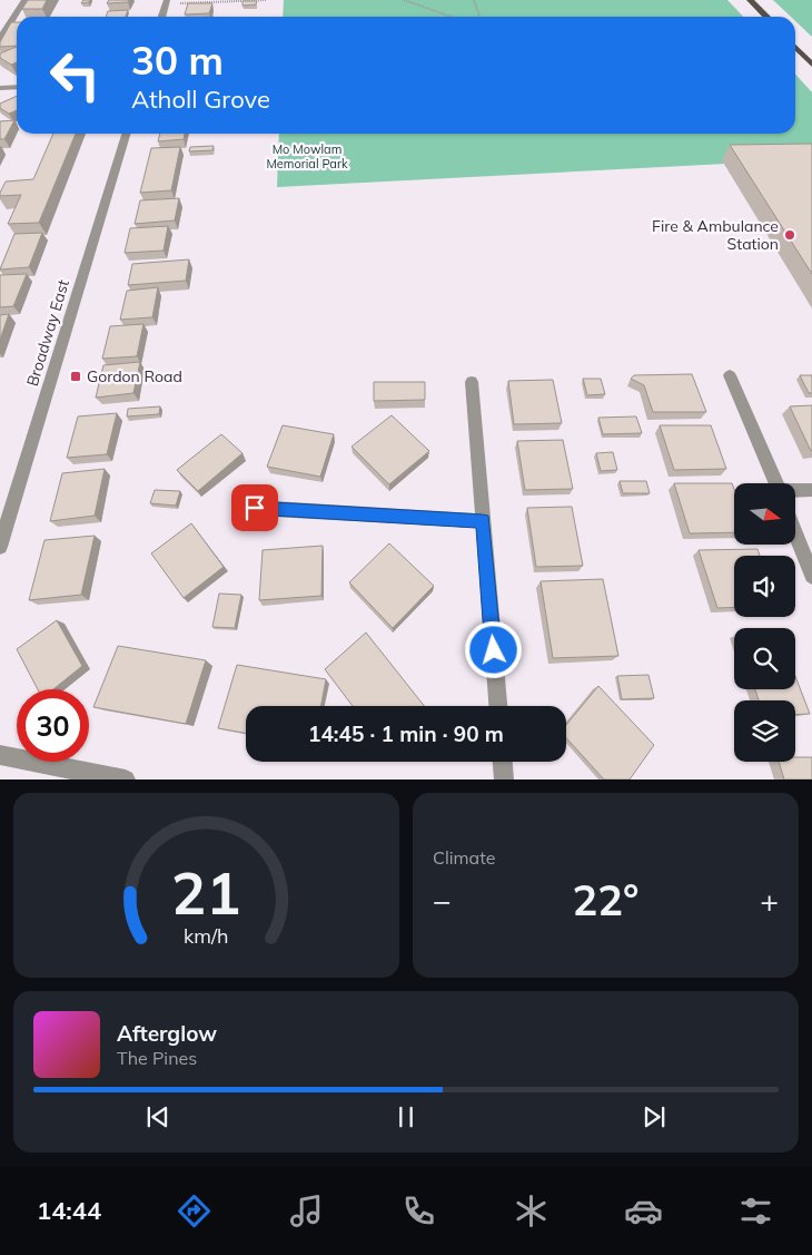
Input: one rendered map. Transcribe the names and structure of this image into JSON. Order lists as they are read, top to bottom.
{
  "streets": {
    "street": ["Broadway East"]
  },
  "parks": ["Mo Mowlam Memorial Park"],
  "places": {
    "other": ["Fire & Ambulance Station"],
    "transit": ["Gordon Road"]
  },
  "north": "right",
  "page": {
    "turn": ["30 m", "Atholl Grove"],
    "limit": "30",
    "trip": "14:45 · 1 min · 90 m",
    "tile": "Climate",
    "heat": ["−", "22°", "+"],
    "song": ["Afterglow", "The Pines"],
    "tabs": "14:44",
    "gauge": ["21", "km/h"]
  }
}
